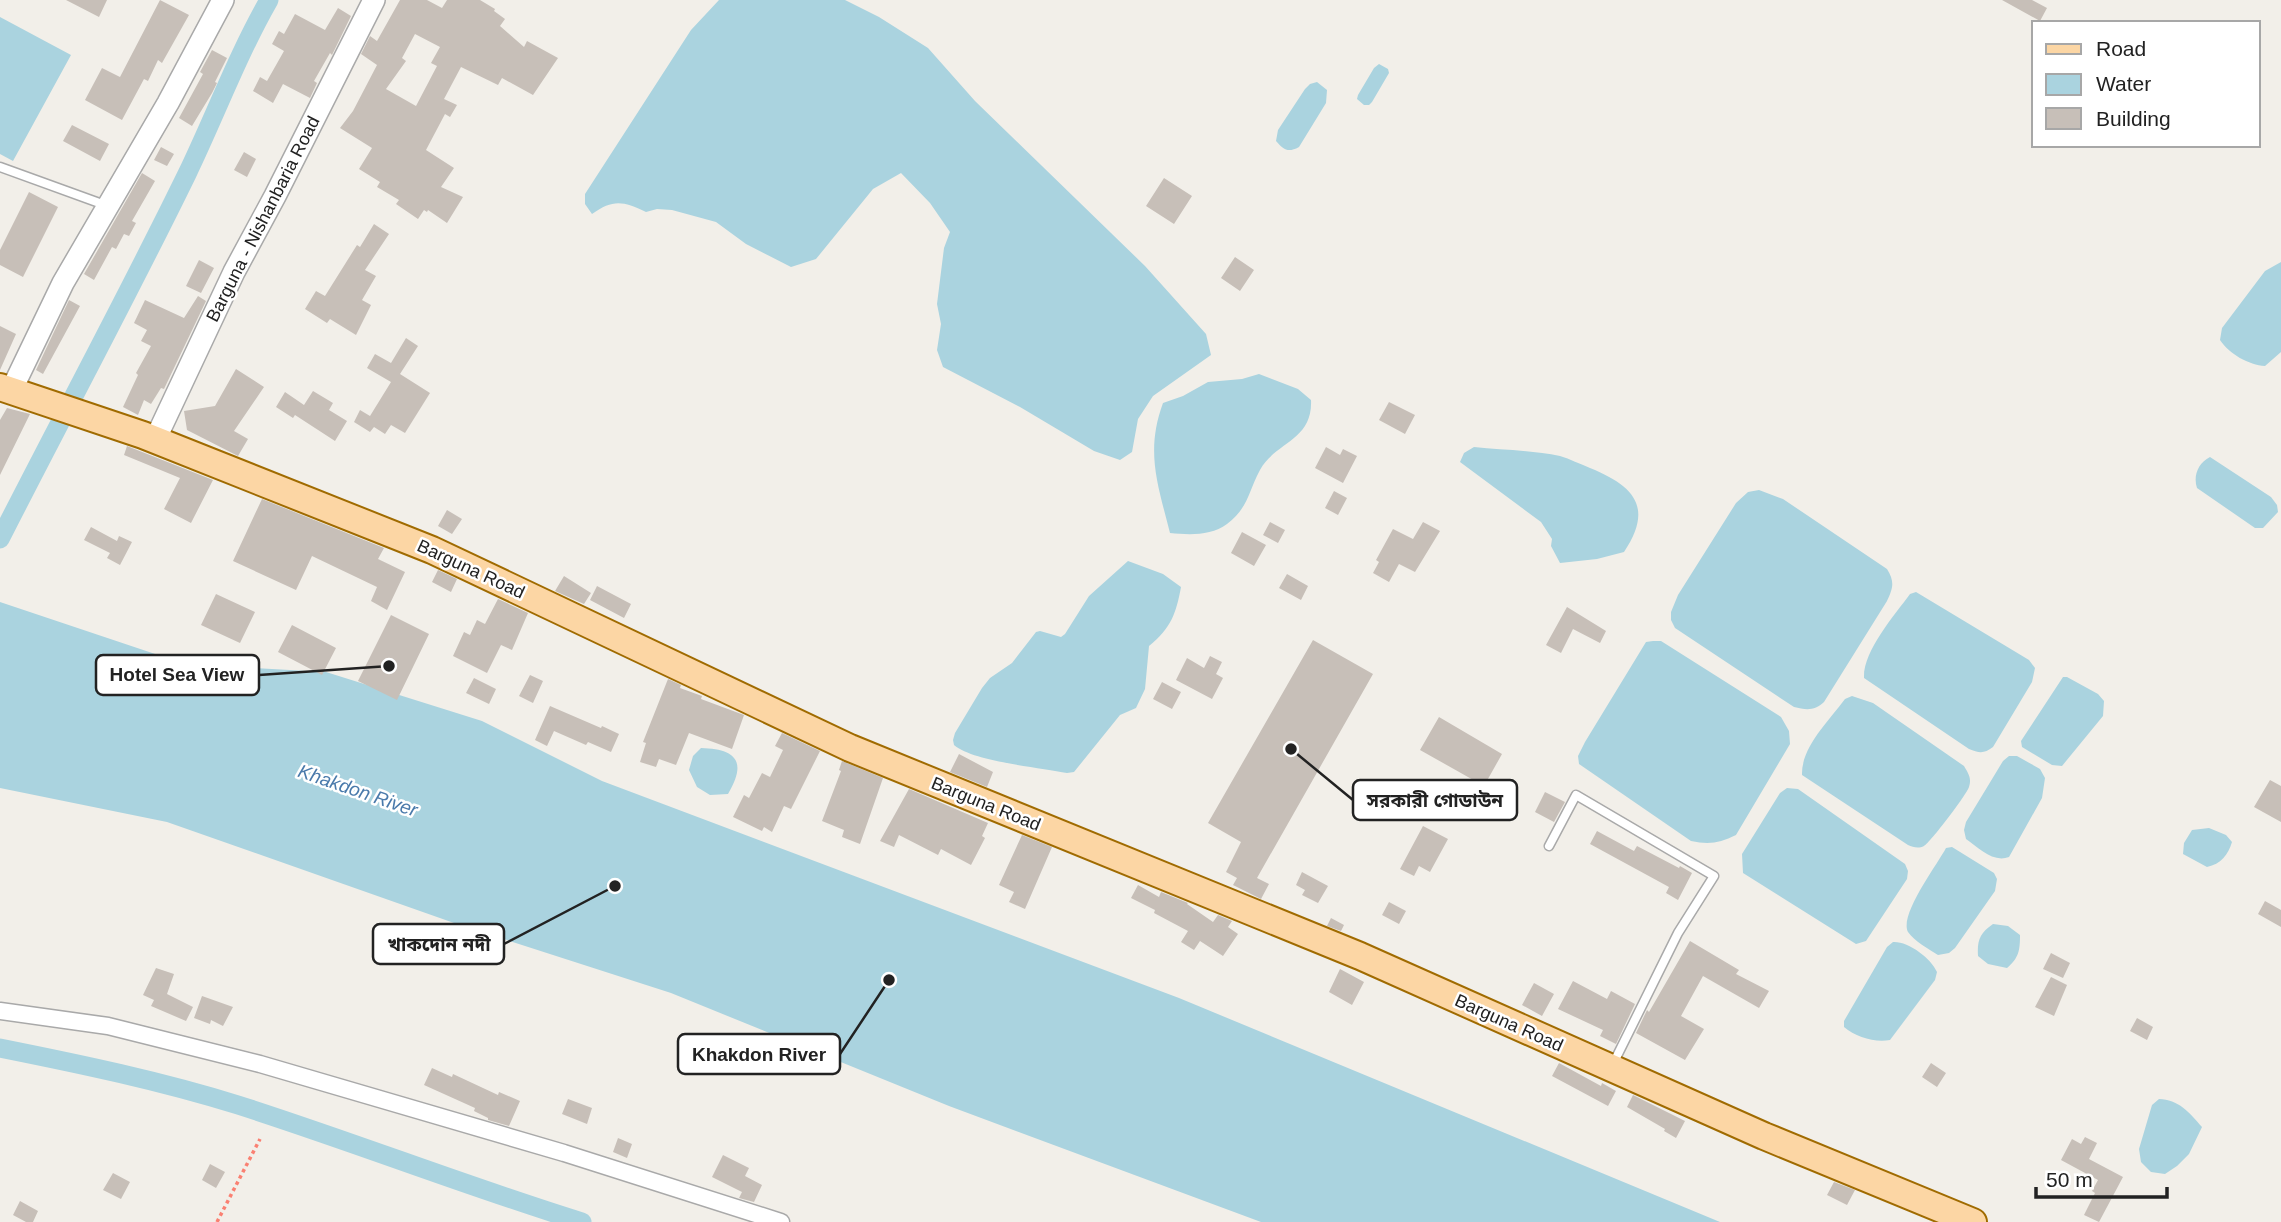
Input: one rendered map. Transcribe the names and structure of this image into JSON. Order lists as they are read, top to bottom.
{
  "streets": {
    "main road": ["Barguna Road"],
    "street": ["Barguna - Nishanbaria Road"]
  },
  "crossings": [
    ["Barguna - Nishanbaria Road", "Barguna Road"]
  ],
  "water": ["Khakdon River"],
  "places": [
    "Hotel Sea View",
    "সরকারী গোডাউন",
    "খাকদোন নদী",
    "Khakdon River"
  ],
  "legend": ["Road", "Water", "Building"],
  "scale_bar": "50 m"
}
